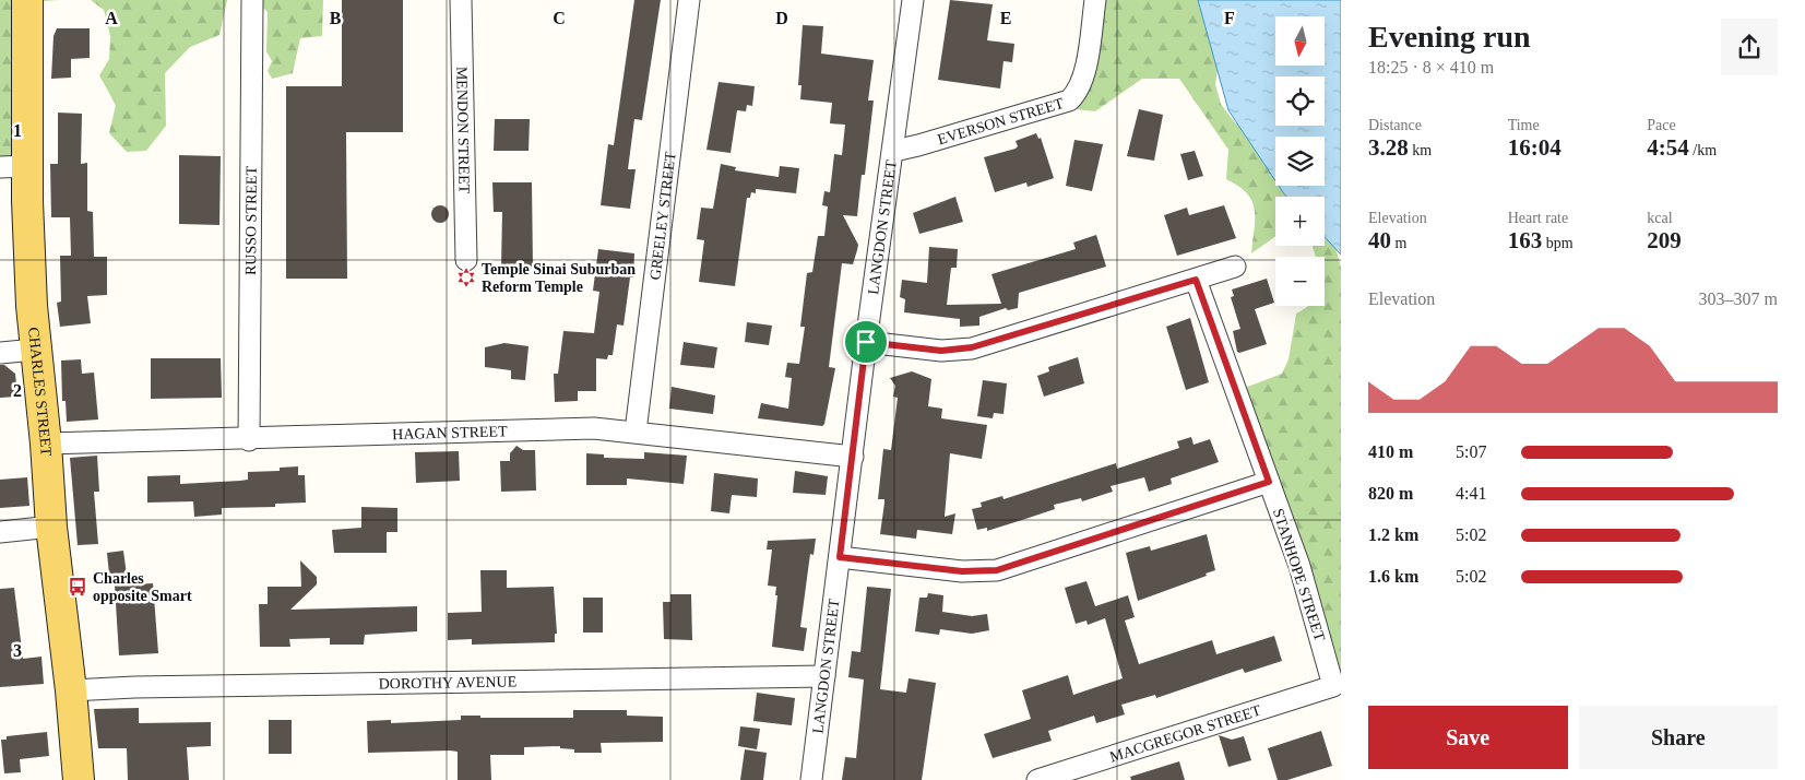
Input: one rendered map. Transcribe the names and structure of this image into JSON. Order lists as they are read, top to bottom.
{
  "streets": {
    "main road": ["CHARLES STREET"],
    "street": [
      "EVERSON STREET",
      "MENDON STREET",
      "GREELEY STREET",
      "RUSSO STREET",
      "LANGDON STREET",
      "HAGAN STREET",
      "STANHOPE STREET",
      "DOROTHY AVENUE",
      "MACGREGOR STREET"
    ]
  },
  "crossings": [
    ["EVERSON STREET", "LANGDON STREET"],
    ["GREELEY STREET", "HAGAN STREET"],
    ["RUSSO STREET", "HAGAN STREET"],
    ["LANGDON STREET", "HAGAN STREET"],
    ["LANGDON STREET", "DOROTHY AVENUE"],
    ["CHARLES STREET", "HAGAN STREET"],
    ["CHARLES STREET", "DOROTHY AVENUE"],
    ["STANHOPE STREET", "MACGREGOR STREET"]
  ],
  "places": {
    "synagogue": ["Temple Sinai Suburban Reform Temple"],
    "bus stop": ["Charles opposite Smart"]
  },
  "north": "bottom",
  "page": {
    "heading": ["Evening run", "18:25 · 8 × 410 m"],
    "map_buttons": ["+", "−"],
    "stats": [
      ["Distance", "3.28 km"],
      ["Time", "16:04"],
      ["Pace", "4:54 /km"],
      ["Elevation", "40 m"],
      ["Heart rate", "163 bpm"],
      ["kcal", "209"]
    ],
    "chart": ["Elevation", "303–307 m"],
    "list": [
      {
        "name": "410 m",
        "note": "5:07"
      },
      {
        "name": "820 m",
        "note": "4:41"
      },
      {
        "name": "1.2 km",
        "note": "5:02"
      },
      {
        "name": "1.6 km",
        "note": "5:02"
      }
    ],
    "buttons": ["Save", "Share"]
  },
  "grid": {
    "columns": [
      "A",
      "B",
      "C",
      "D",
      "E",
      "F"
    ],
    "rows": ["1", "2", "3"]
  }
}
